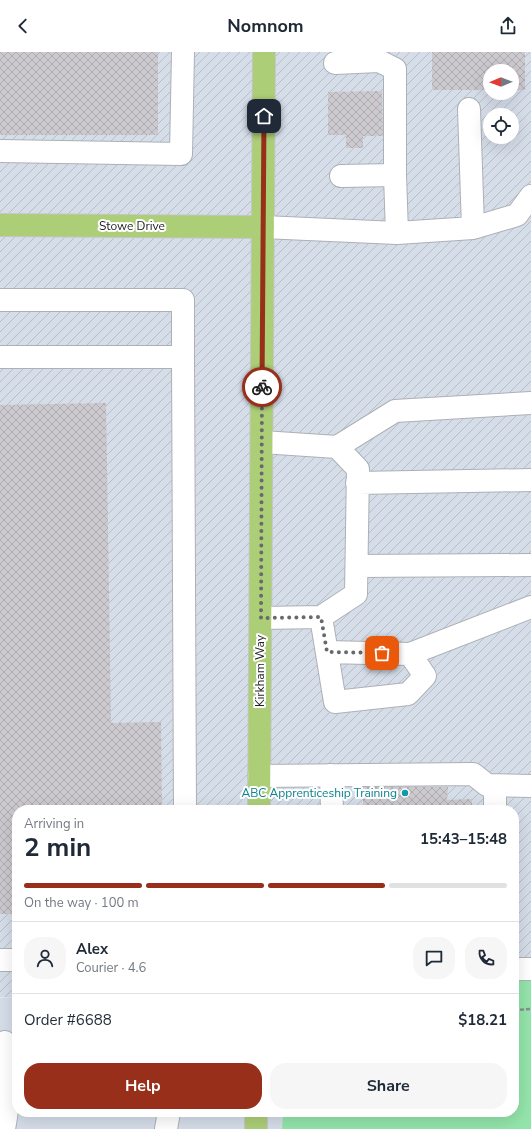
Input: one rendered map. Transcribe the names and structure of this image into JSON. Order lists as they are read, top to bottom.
{
  "streets": {
    "main road": ["Stowe Drive", "Kirkham Way"]
  },
  "crossings": [
    ["Stowe Drive", "Kirkham Way"]
  ],
  "places": ["ABC Apprenticeship Training"],
  "north": "left",
  "page": {
    "header": "Nomnom",
    "heading": ["2 min", "Arriving in", "15:43–15:48"],
    "panel": [
      "Alex",
      "Courier · 4.6",
      "Order #6688",
      "$18.21"
    ],
    "bar": "On the way · 100 m",
    "buttons": ["Help", "Share"]
  }
}
